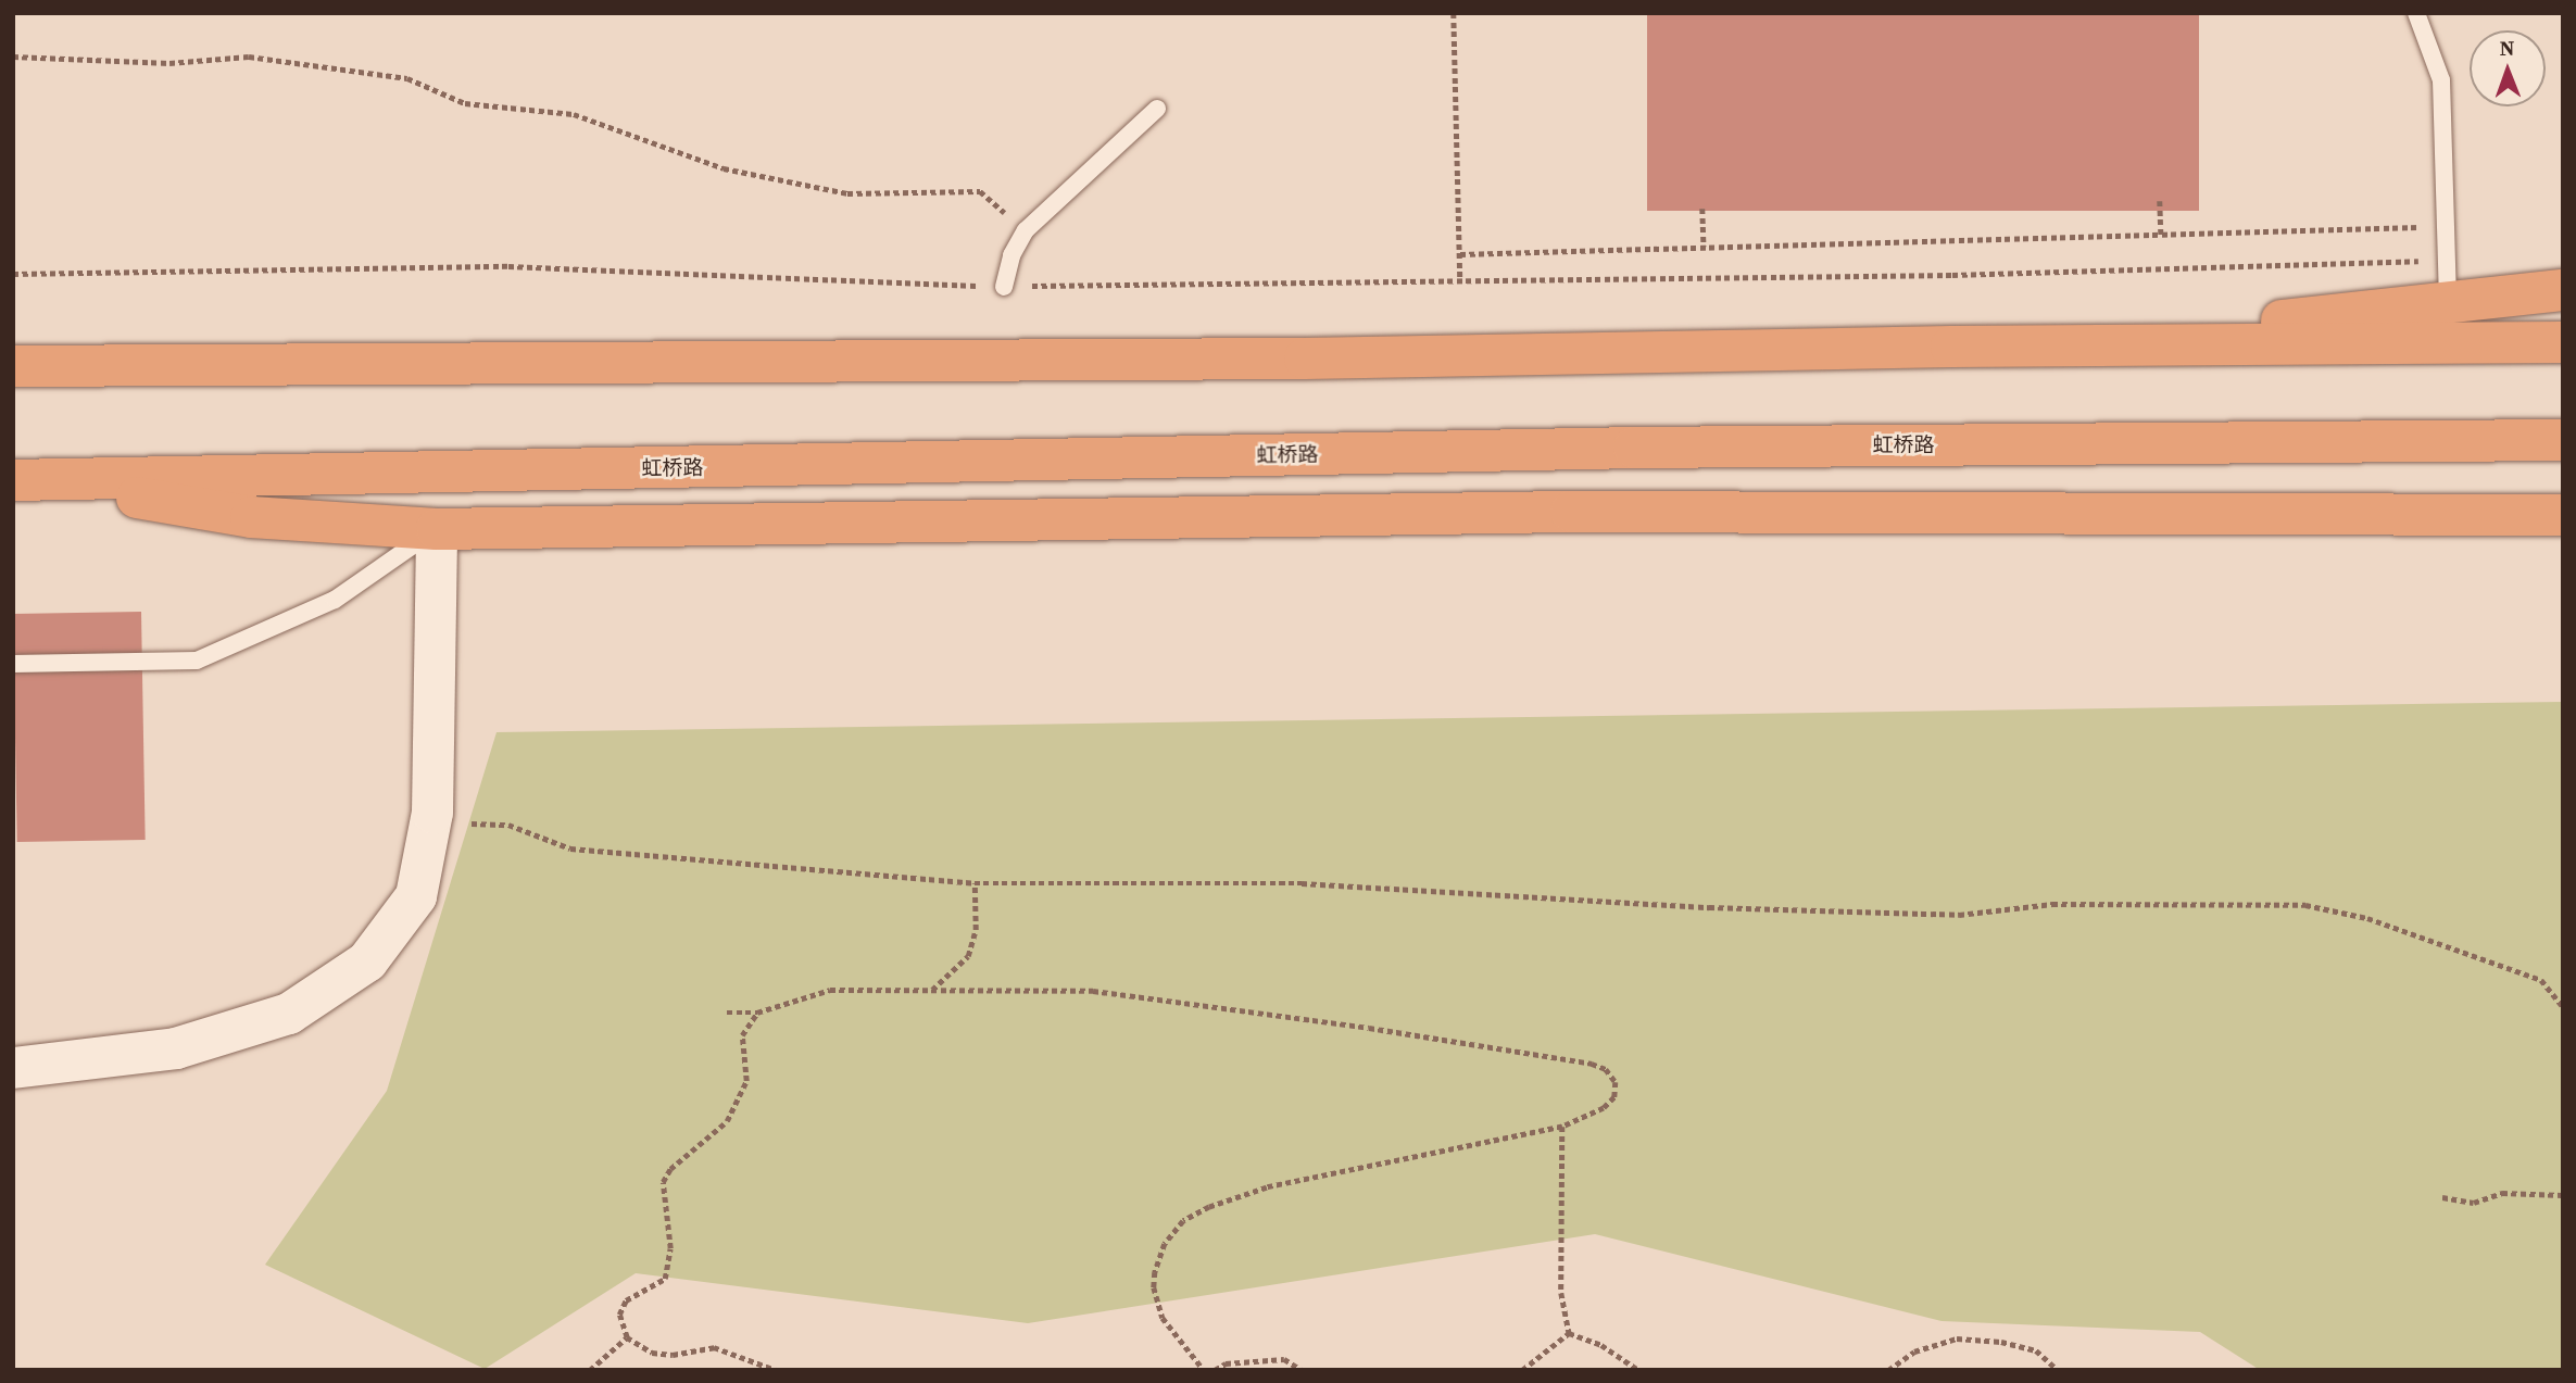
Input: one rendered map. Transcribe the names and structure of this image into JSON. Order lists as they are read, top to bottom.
{
  "streets": {
    "highway": ["虹桥路"]
  },
  "north": "top"
}
